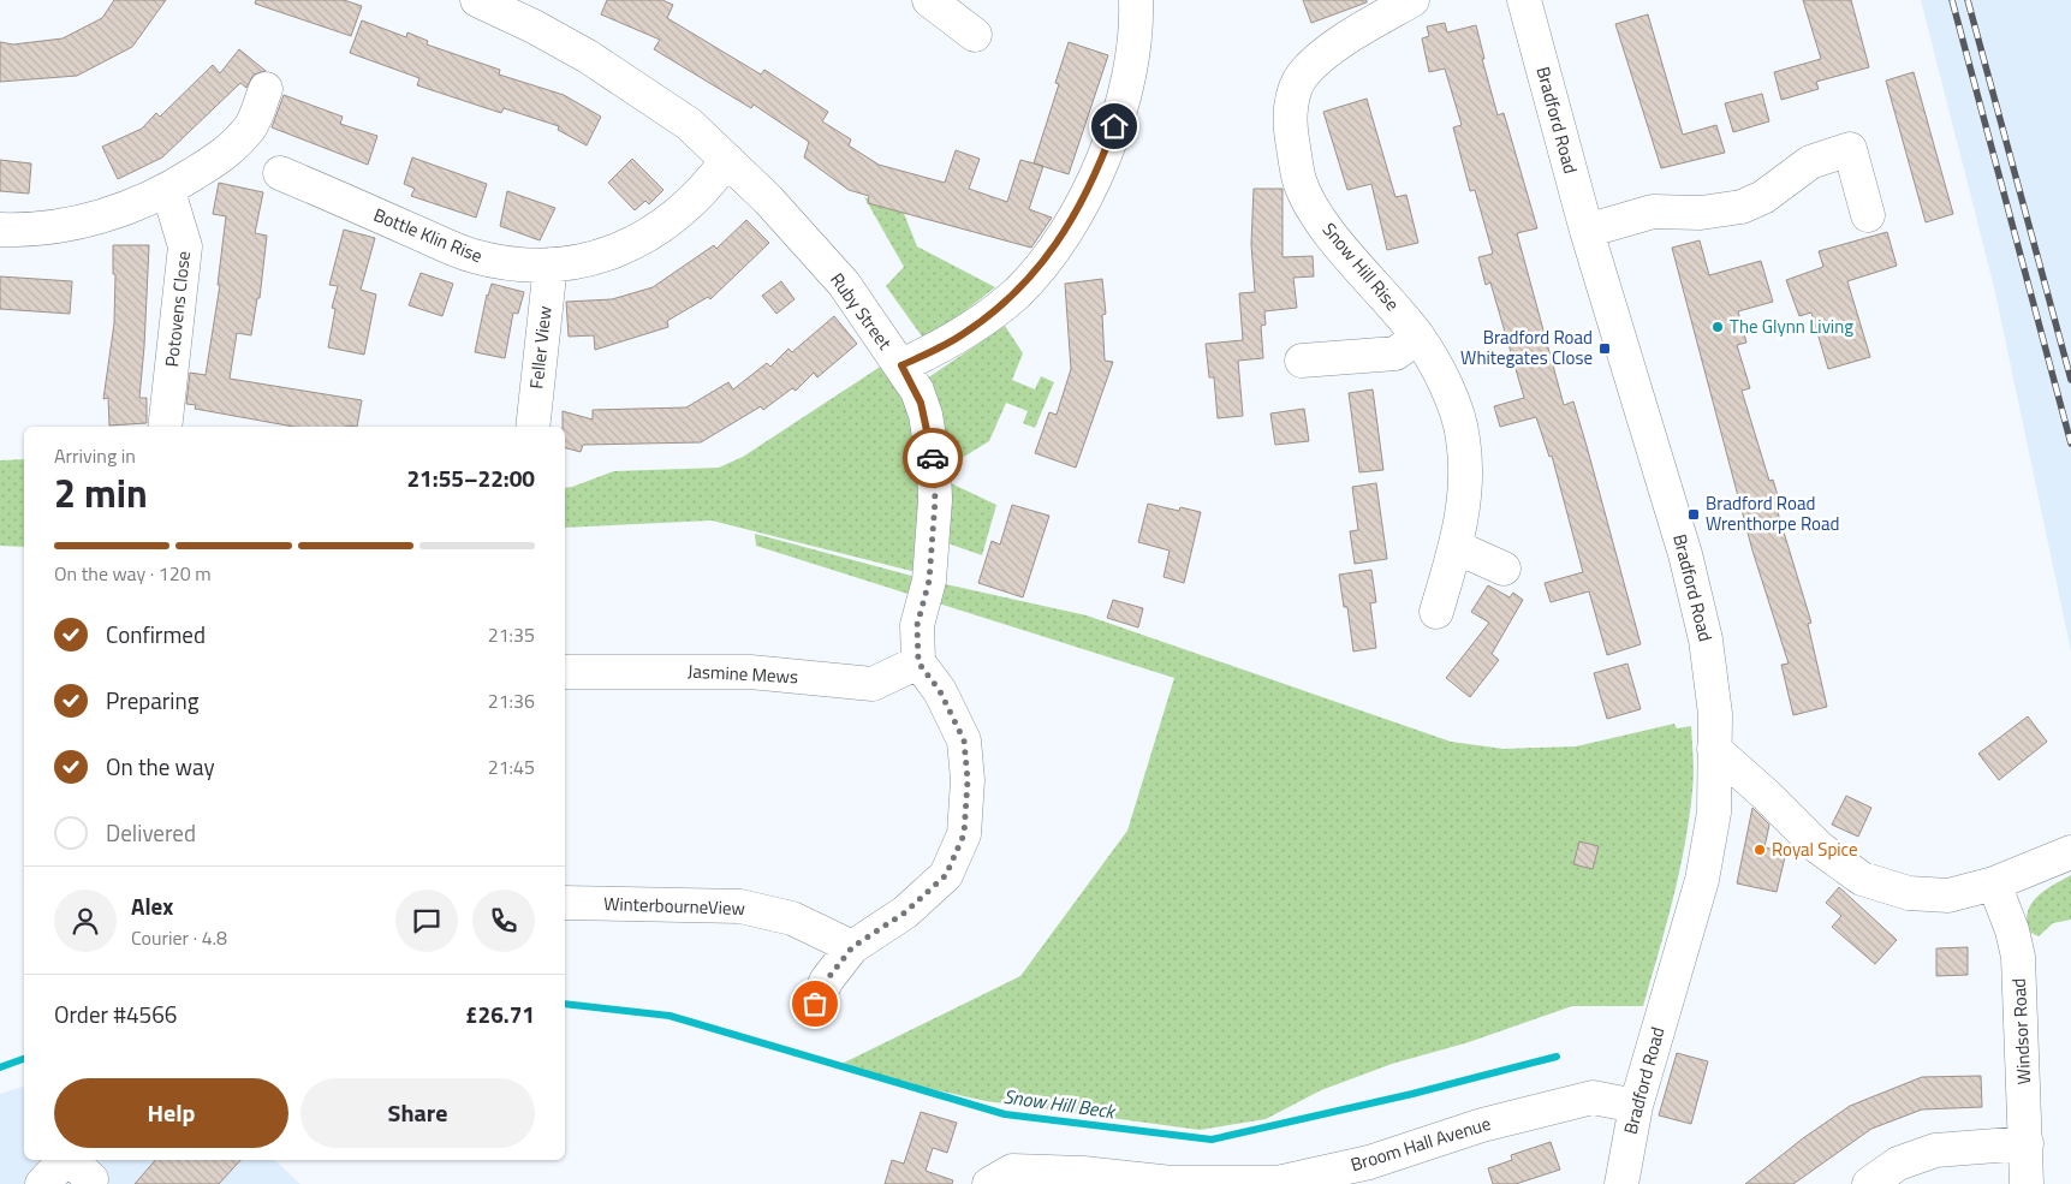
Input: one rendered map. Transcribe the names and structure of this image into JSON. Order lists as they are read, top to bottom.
{
  "streets": {
    "street": [
      "Bradford Road",
      "Bottle Klin Rise",
      "Snow Hill Rise",
      "Potovens Close",
      "Ruby Street",
      "Feller View",
      "Jasmine Mews",
      "WinterbourneView",
      "Windsor Road",
      "Broom Hall Avenue"
    ]
  },
  "crossings": [
    ["Bradford Road", "Broom Hall Avenue"],
    ["Bottle Klin Rise", "Ruby Street"],
    ["Bottle Klin Rise", "Feller View"],
    ["Ruby Street", "Jasmine Mews"]
  ],
  "water": ["Snow Hill Beck"],
  "places": {
    "other": ["The Glynn Living", "Royal Spice"],
    "transit": ["Bradford Road Whitegates Close", "Bradford Road Wrenthorpe Road"]
  },
  "page": {
    "heading": ["2 min", "Arriving in", "21:55–22:00"],
    "panel": [
      "Alex",
      "Courier · 4.8",
      "Order #4566",
      "£26.71"
    ],
    "bar": "On the way · 120 m",
    "list": [
      ["Confirmed", "21:35"],
      ["Preparing", "21:36"],
      ["On the way", "21:45"],
      "Delivered"
    ],
    "buttons": ["Help", "Share"]
  }
}
